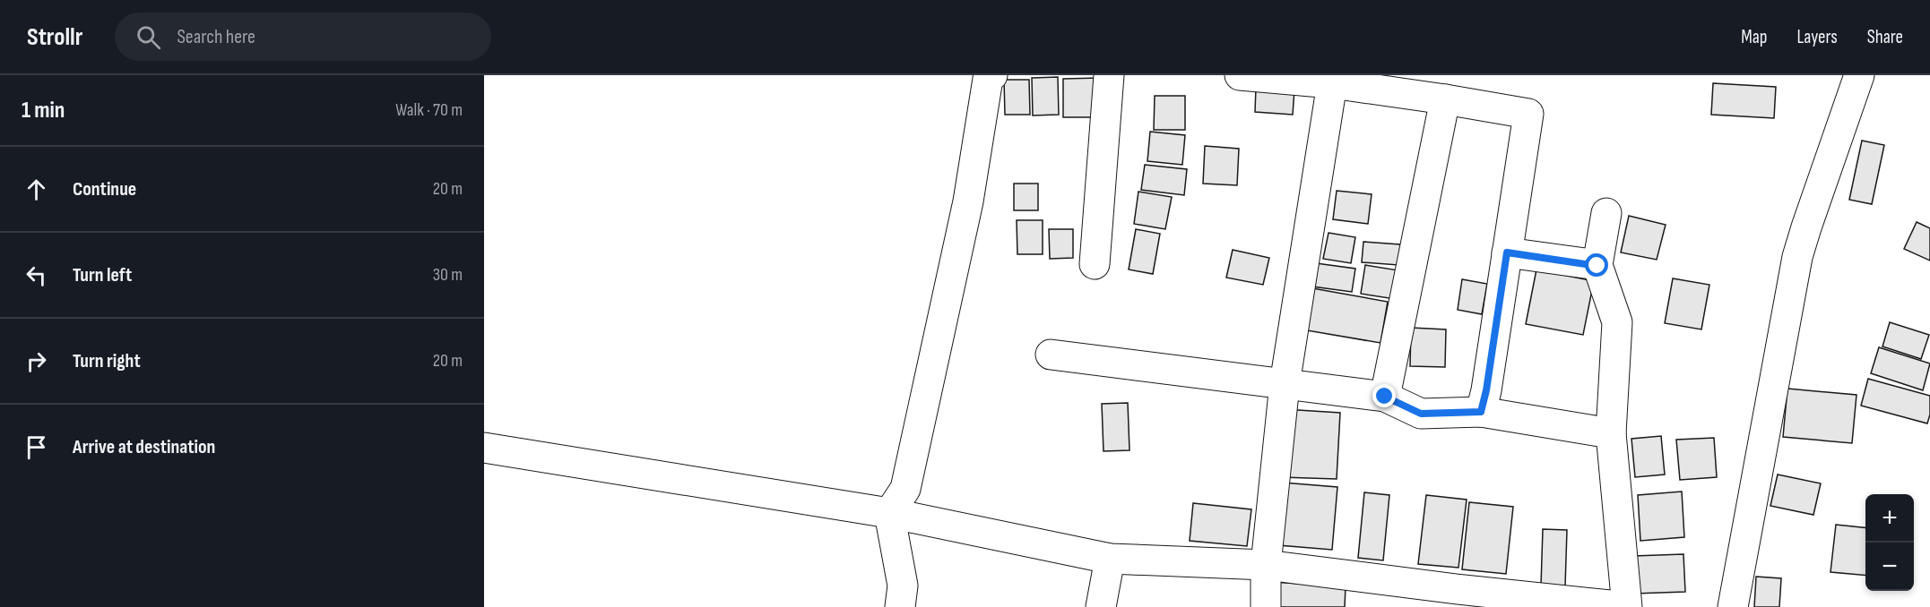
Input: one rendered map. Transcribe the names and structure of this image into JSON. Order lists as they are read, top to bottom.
{
  "page": {
    "header": "Strollr",
    "search": "Search here",
    "nav": ["Map", "Layers", "Share"],
    "heading": ["1 min", "Walk · 70 m"],
    "list": [
      ["Continue", "20 m"],
      ["Turn left", "30 m"],
      ["Turn right", "20 m"],
      "Arrive at destination"
    ],
    "map_buttons": ["+", "−"]
  }
}
